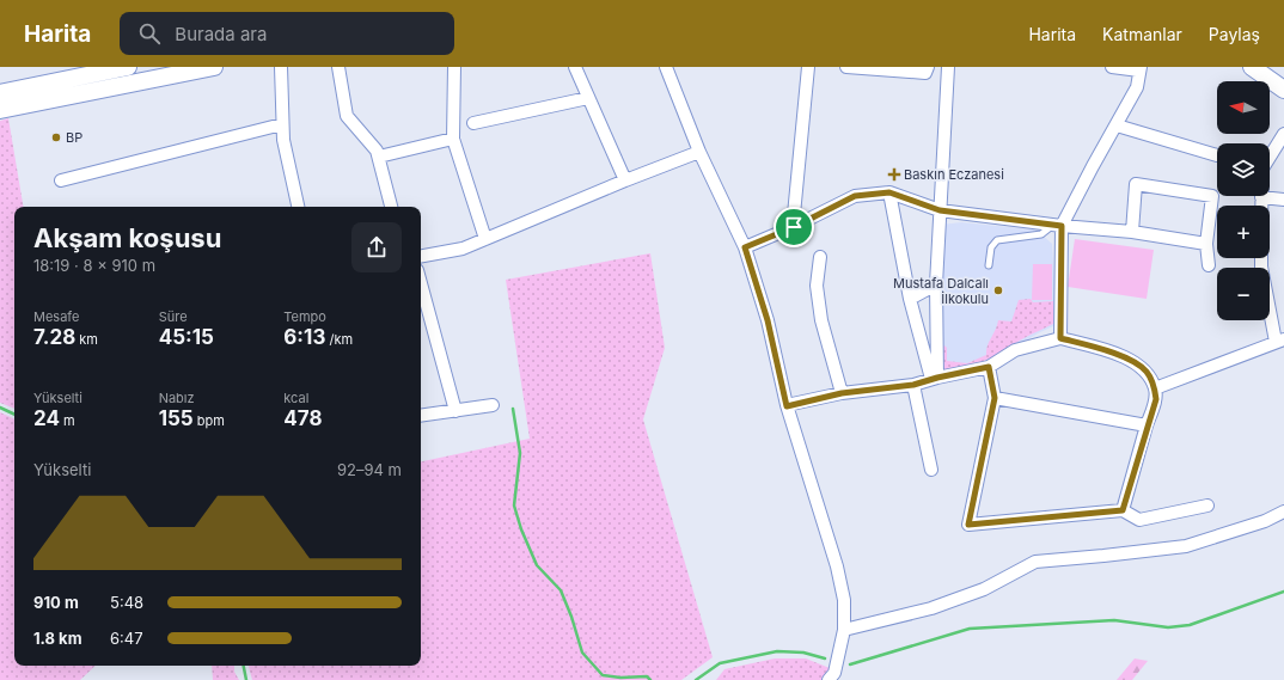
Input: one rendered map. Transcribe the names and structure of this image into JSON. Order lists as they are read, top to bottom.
{
  "places": {
    "other": ["BP", "Mustafa Dalcalı İlkokulu"],
    "health": ["Baskın Eczanesi"]
  },
  "north": "left",
  "page": {
    "header": "Harita",
    "search": "Burada ara",
    "nav": ["Harita", "Katmanlar", "Paylaş"],
    "map_buttons": ["+", "−"],
    "heading": ["Akşam koşusu", "18:19 · 8 × 910 m"],
    "stats": [
      ["Mesafe", "7.28 km"],
      ["Süre", "45:15"],
      ["Tempo", "6:13 /km"],
      ["Yükselti", "24 m"],
      ["Nabız", "155 bpm"],
      ["kcal", "478"]
    ],
    "chart": ["Yükselti", "92–94 m"],
    "list": [
      {
        "name": "910 m",
        "note": "5:48"
      },
      {
        "name": "1.8 km",
        "note": "6:47"
      }
    ]
  }
}
